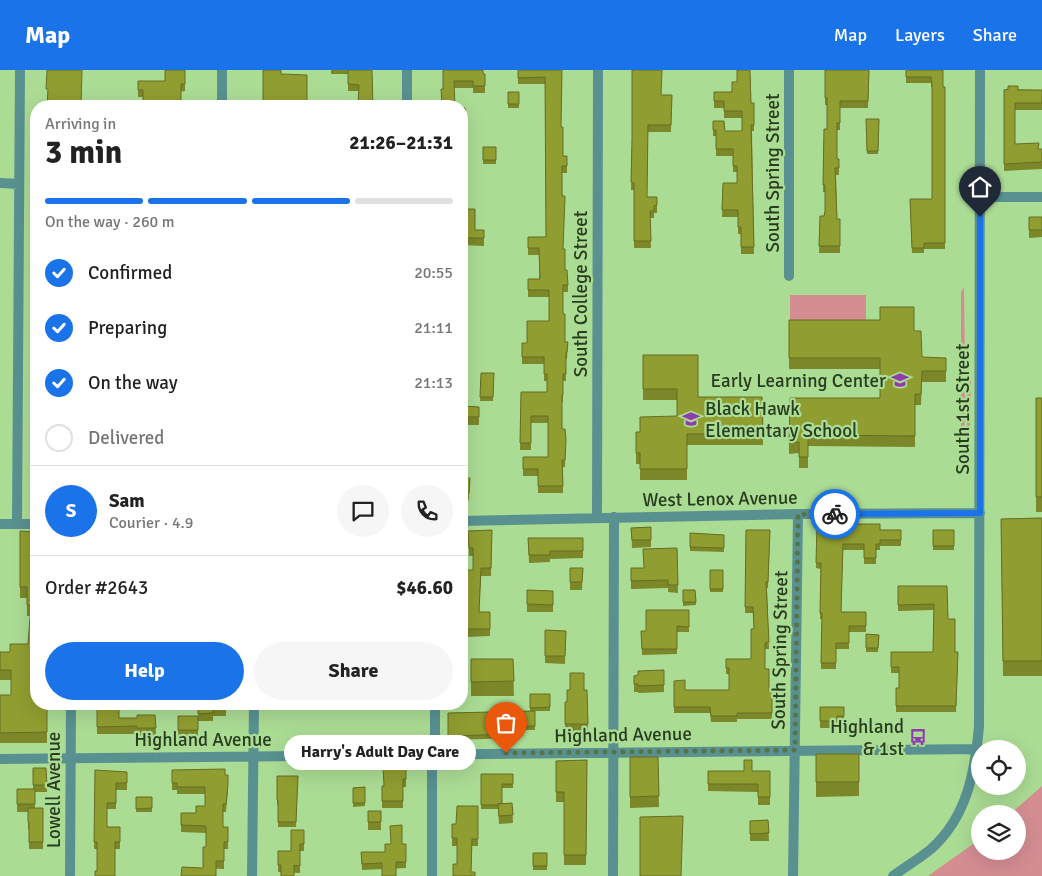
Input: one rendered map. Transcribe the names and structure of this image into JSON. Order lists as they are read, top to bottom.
{
  "streets": {
    "street": [
      "South Spring Street",
      "South College Street",
      "South 1st Street",
      "West Lenox Avenue",
      "Highland Avenue",
      "Lowell Avenue"
    ]
  },
  "crossings": [
    ["South Spring Street", "West Lenox Avenue"],
    ["South Spring Street", "Highland Avenue"],
    ["South College Street", "West Lenox Avenue"],
    ["South 1st Street", "West Lenox Avenue"],
    ["Highland Avenue", "Lowell Avenue"]
  ],
  "places": {
    "school or university": ["Early Learning Center", "Black Hawk Elementary School"],
    "bus stop": ["Highland & 1st"],
    "other": ["Harry's Adult Day Care"]
  },
  "page": {
    "header": "Map",
    "nav": ["Map", "Layers", "Share"],
    "heading": ["3 min", "Arriving in", "21:26–21:31"],
    "panel": [
      "Sam",
      "Courier · 4.9",
      "Order #2643",
      "$46.60"
    ],
    "bar": "On the way · 260 m",
    "list": [
      ["Confirmed", "20:55"],
      ["Preparing", "21:11"],
      ["On the way", "21:13"],
      "Delivered"
    ],
    "round": "S",
    "buttons": ["Help", "Share"],
    "bubble": "Harry's Adult Day Care"
  }
}
